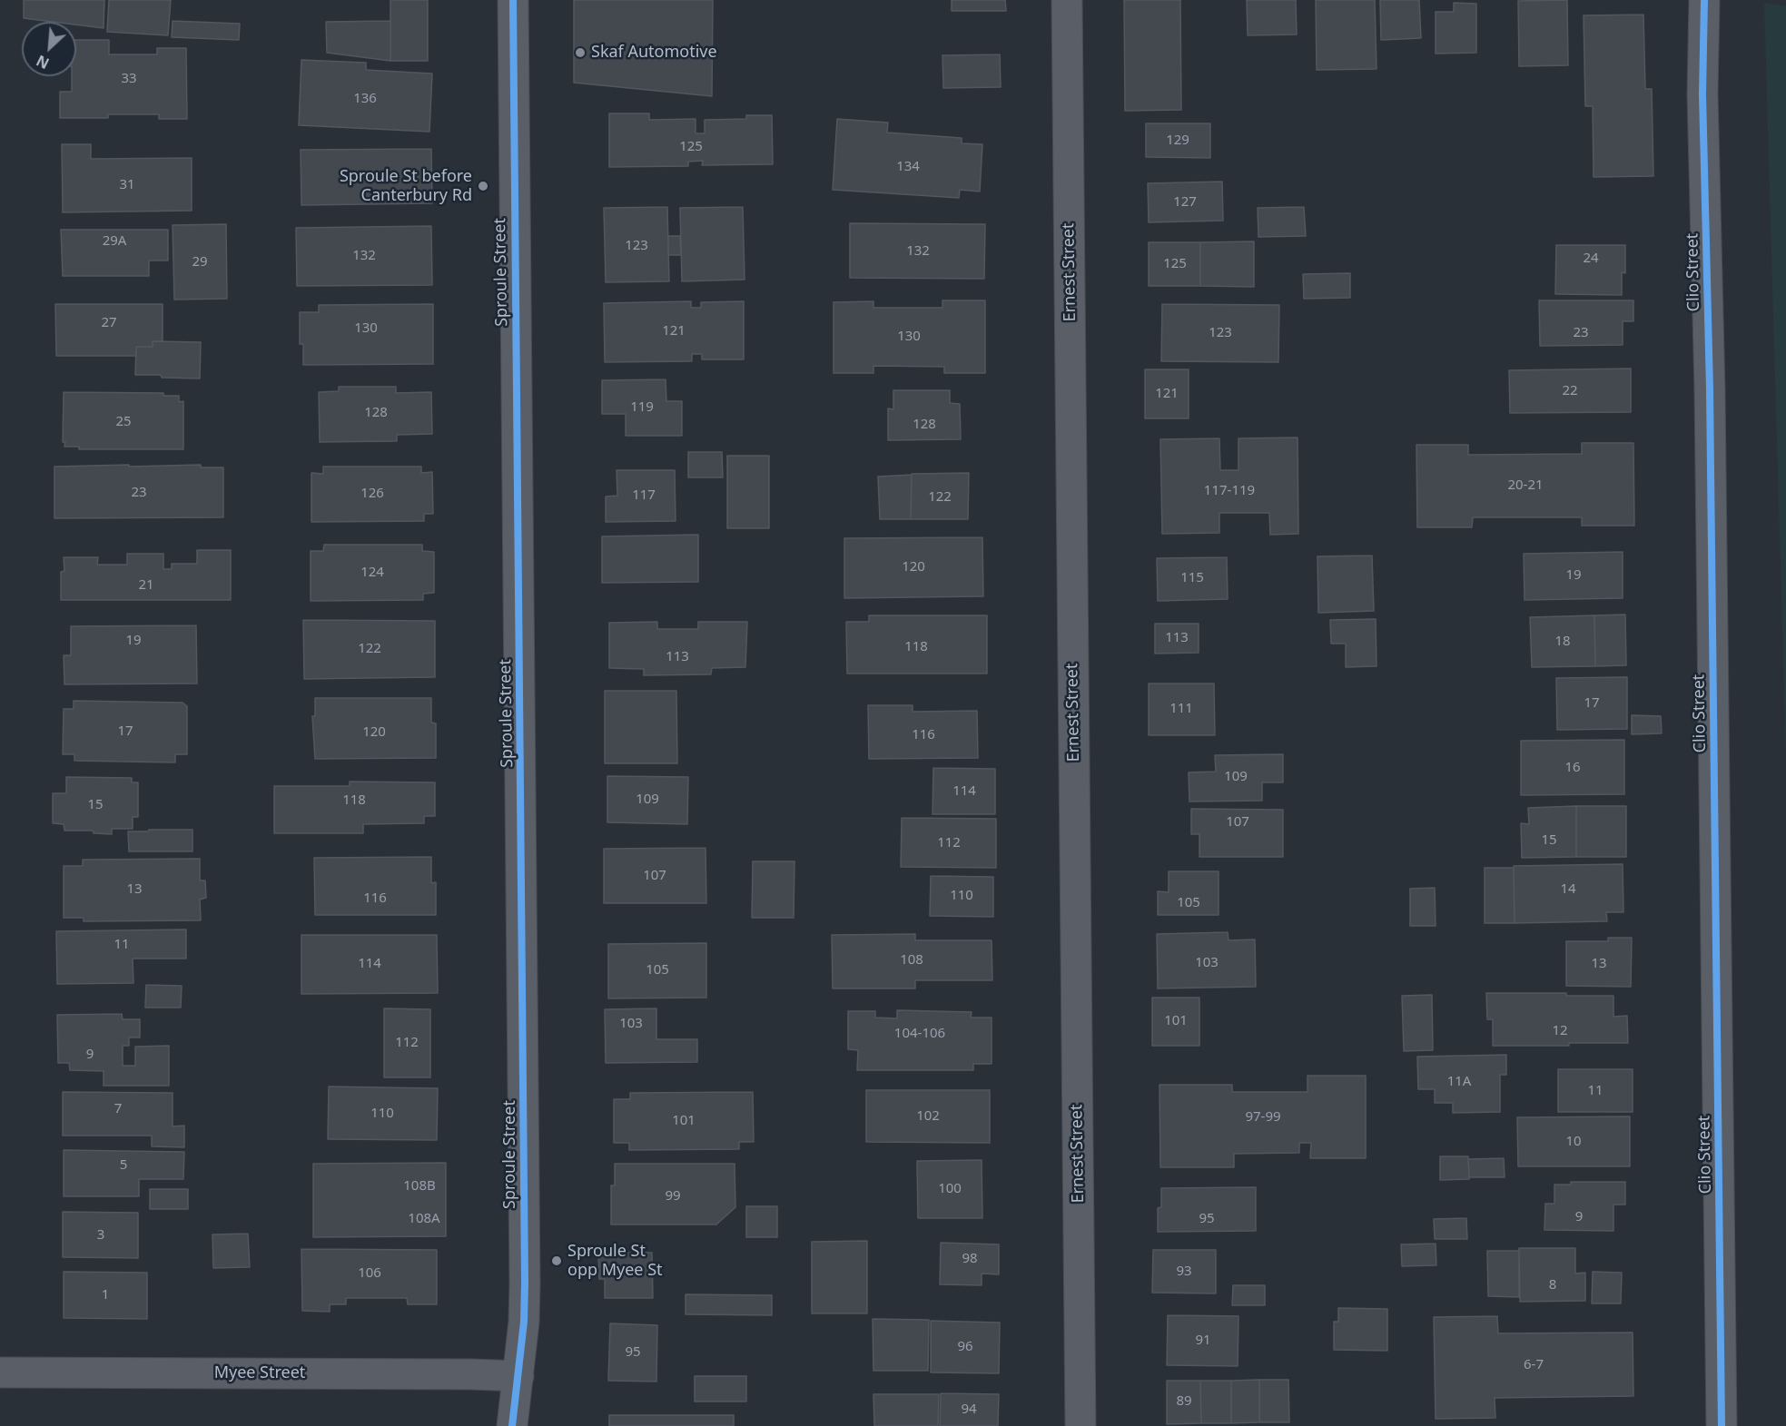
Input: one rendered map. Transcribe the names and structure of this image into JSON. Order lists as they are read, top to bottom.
{
  "streets": {
    "street": [
      "Sproule Street",
      "Ernest Street",
      "Clio Street",
      "Myee Street"
    ]
  },
  "crossings": [
    ["Sproule Street", "Myee Street"]
  ],
  "places": ["Skaf Automotive", "Sproule St before Canterbury Rd", "Sproule St opp Myee St"],
  "house_numbers": [
    "33",
    "136",
    "129",
    "125",
    "134",
    "31",
    "127",
    "29A",
    "123",
    "132",
    "132",
    "24",
    "29",
    "125",
    "27",
    "130",
    "121",
    "123",
    "23",
    "130",
    "22",
    "121",
    "119",
    "128",
    "25",
    "128",
    "20-21",
    "117-119",
    "23",
    "126",
    "117",
    "122",
    "120",
    "124",
    "19",
    "115",
    "21",
    "113",
    "19",
    "18",
    "118",
    "122",
    "113",
    "17",
    "111",
    "17",
    "120",
    "116",
    "16",
    "109",
    "114",
    "109",
    "118",
    "15",
    "107",
    "15",
    "112",
    "107",
    "13",
    "14",
    "110",
    "116",
    "105",
    "11",
    "108",
    "103",
    "114",
    "13",
    "105",
    "101",
    "103",
    "12",
    "104-106",
    "112",
    "9",
    "11A",
    "11",
    "7",
    "110",
    "102",
    "97-99",
    "101",
    "10",
    "5",
    "108B",
    "100",
    "99",
    "9",
    "108A",
    "95",
    "3",
    "98",
    "93",
    "106",
    "8",
    "1",
    "91",
    "96",
    "95",
    "6-7",
    "89",
    "94"
  ],
  "north": "bottom left"
}
